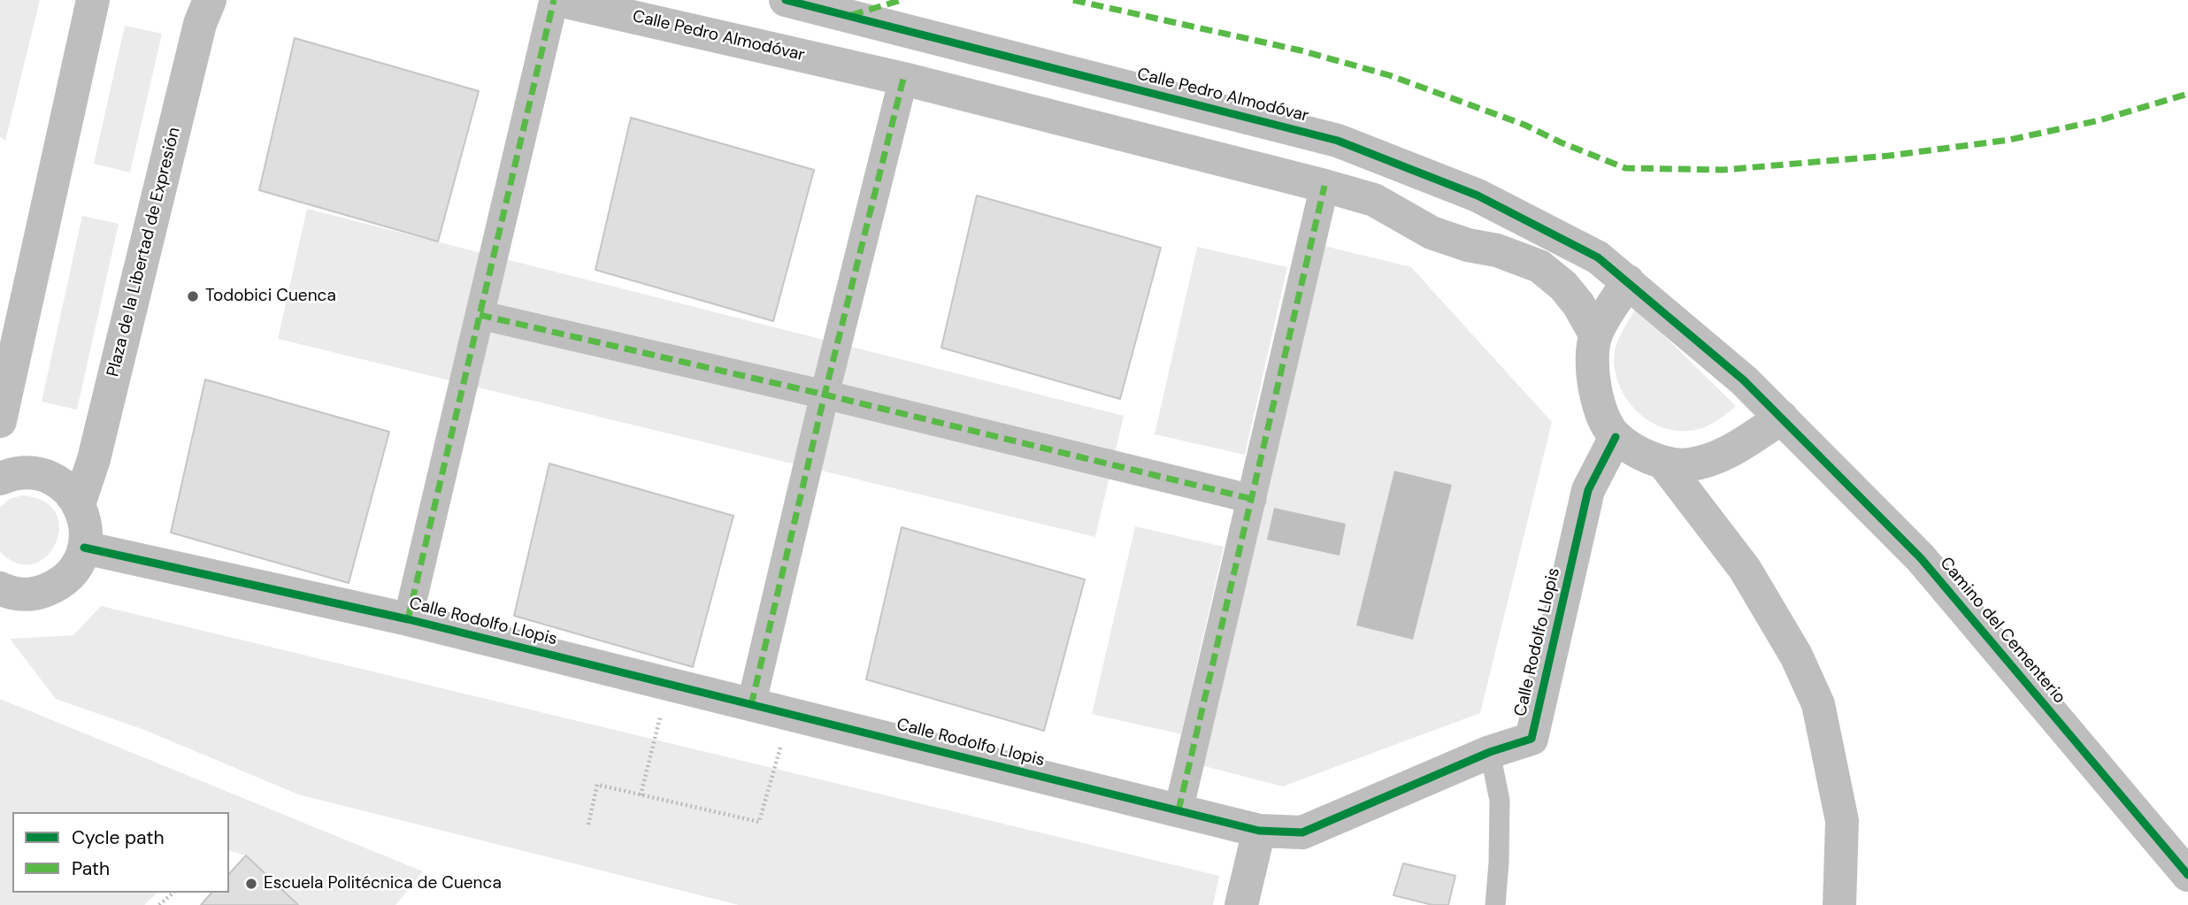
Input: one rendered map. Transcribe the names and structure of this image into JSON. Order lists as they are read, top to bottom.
{
  "streets": {
    "street": [
      "Calle Pedro Almodóvar",
      "Plaza de la Libertad de Expresión",
      "Calle Rodolfo Llopis",
      "Camino del Cementerio"
    ]
  },
  "crossings": [
    ["Calle Pedro Almodóvar", "Camino del Cementerio"]
  ],
  "places": ["Todobici Cuenca", "Escuela Politécnica de Cuenca"],
  "legend": ["Cycle path", "Path"]
}
